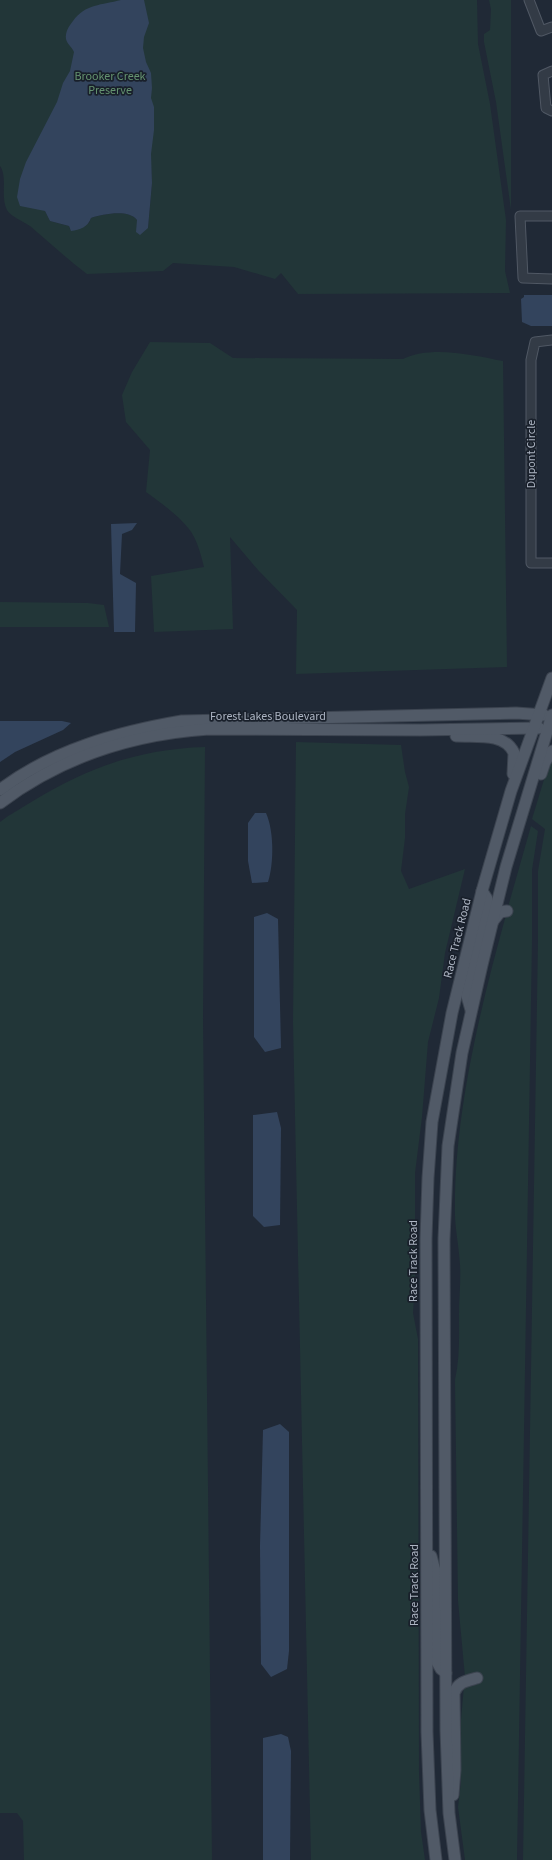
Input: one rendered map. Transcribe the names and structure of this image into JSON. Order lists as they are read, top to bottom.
{
  "streets": {
    "main road": ["Forest Lakes Boulevard", "Race Track Road"],
    "street": ["Dupont Circle"]
  },
  "crossings": [
    ["Forest Lakes Boulevard", "Race Track Road"]
  ],
  "parks": ["Brooker Creek Preserve"]
}
